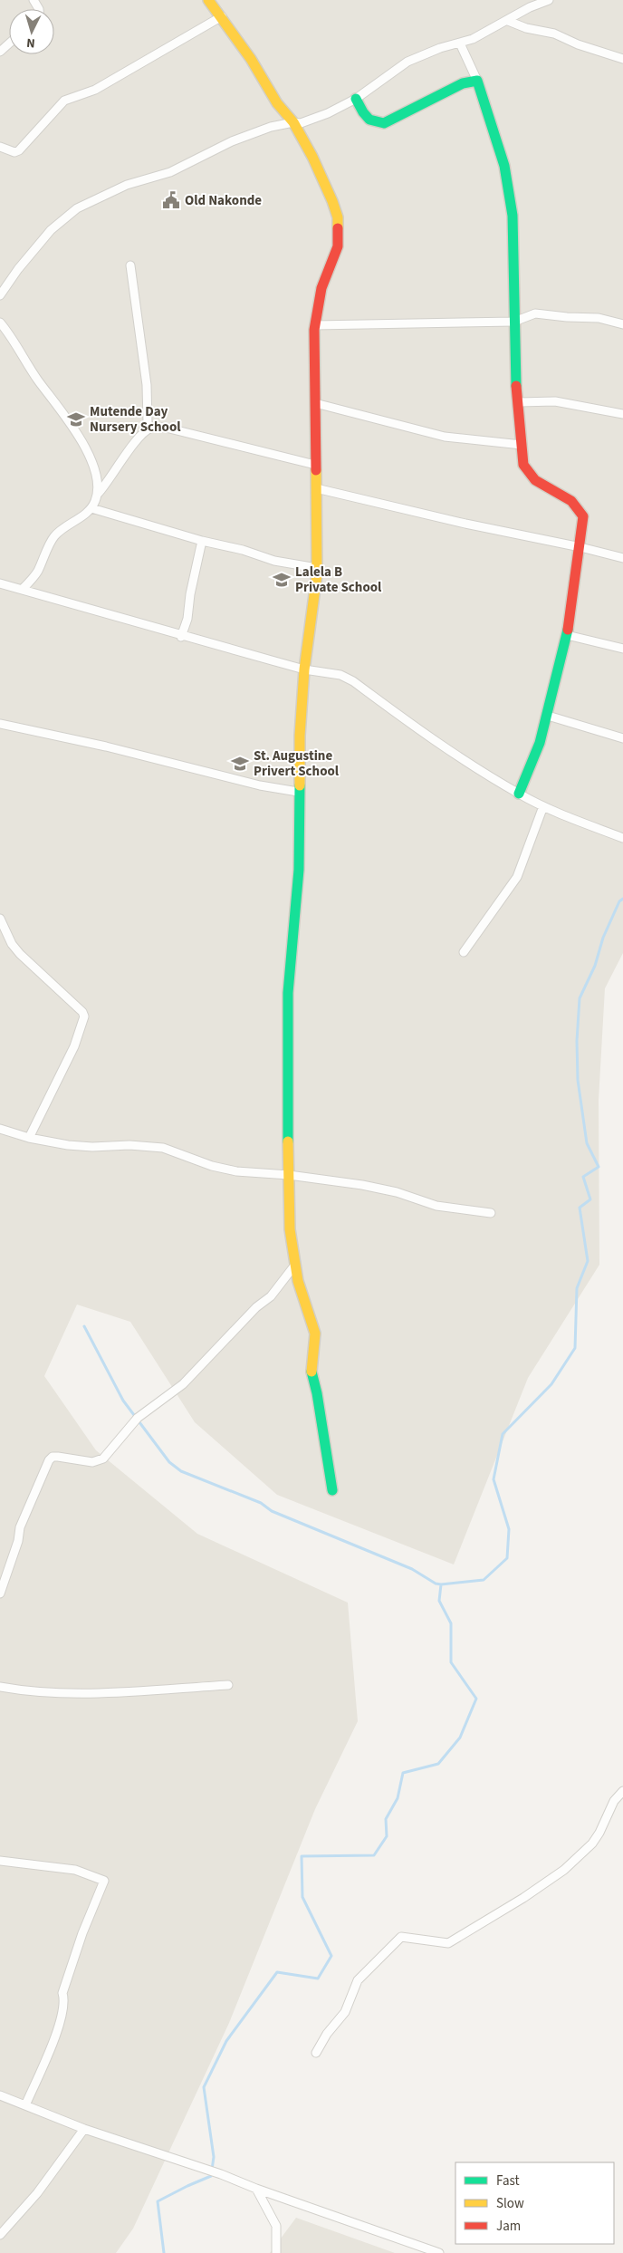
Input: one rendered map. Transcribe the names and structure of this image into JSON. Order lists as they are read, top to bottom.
{
  "places": {
    "public building": ["Old Nakonde"],
    "school or university": ["Mutende Day Nursery School", "Lalela B Private School", "St. Augustine Privert School"]
  },
  "legend": ["Fast", "Slow", "Jam"],
  "north": "bottom"
}
